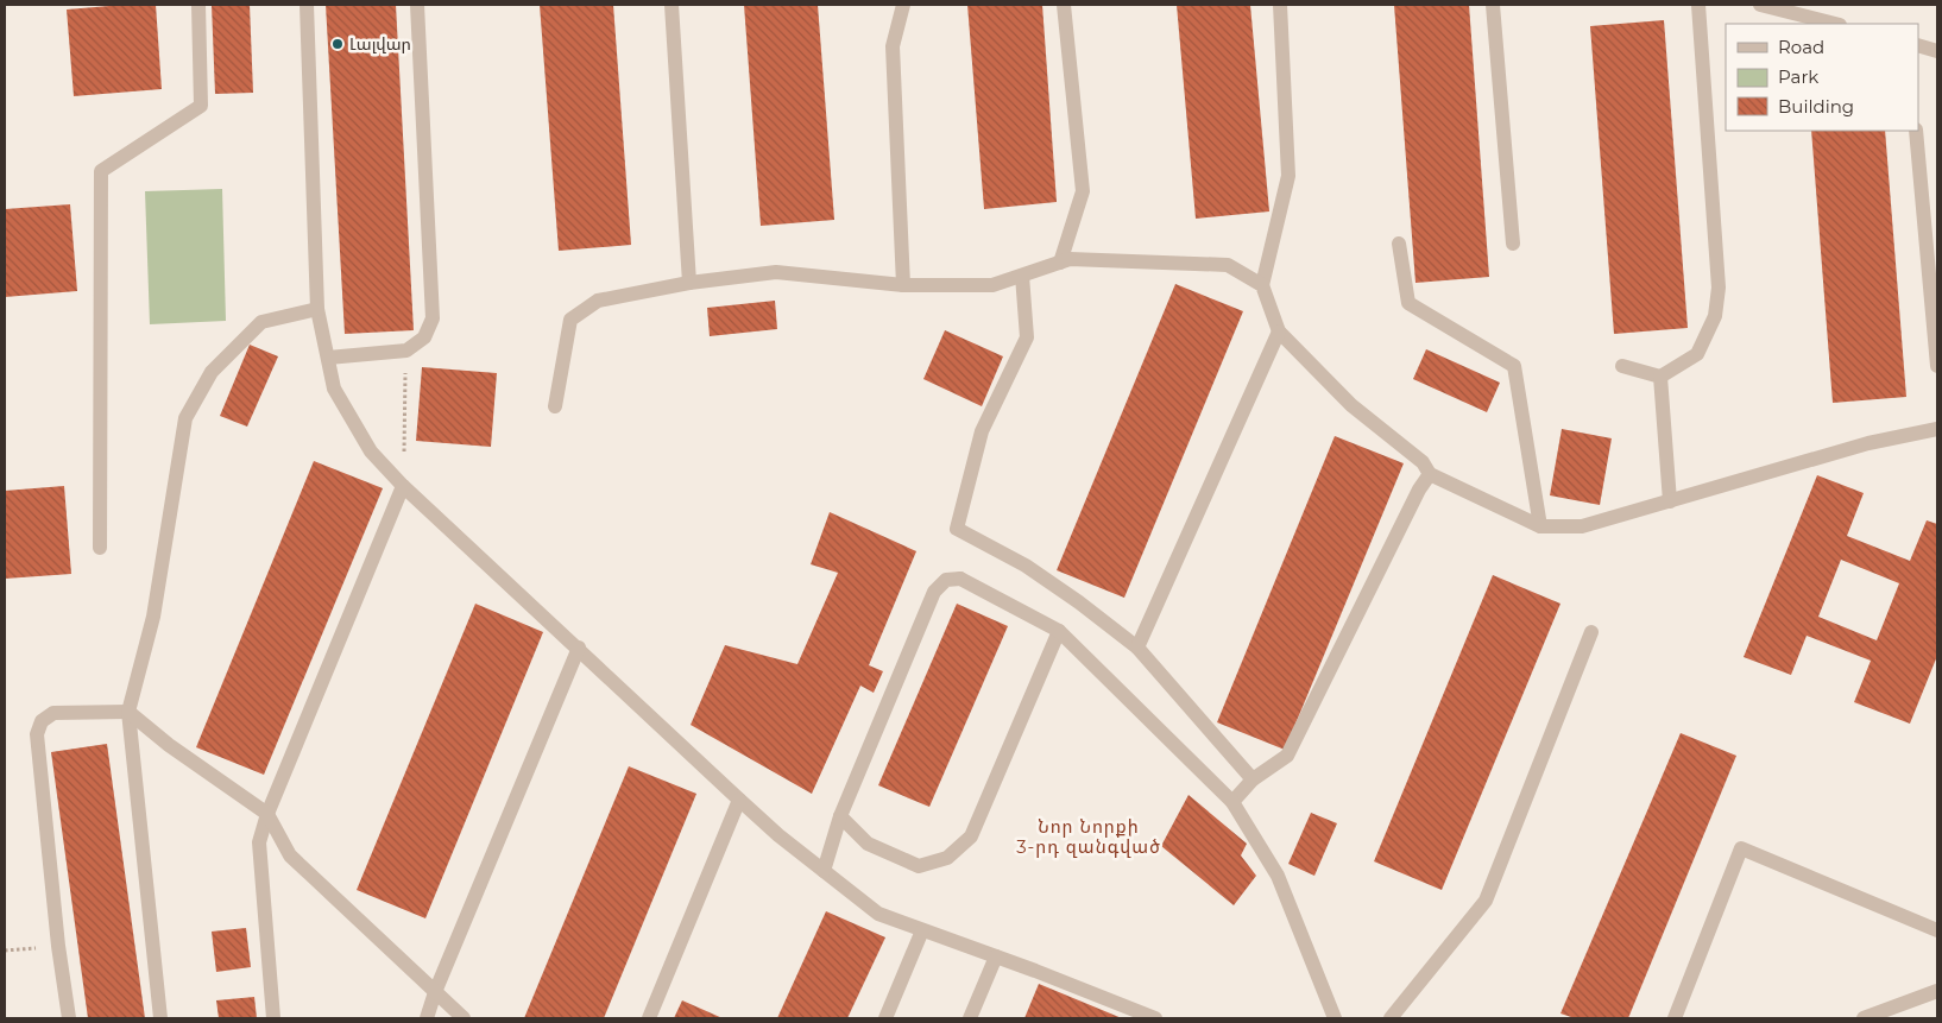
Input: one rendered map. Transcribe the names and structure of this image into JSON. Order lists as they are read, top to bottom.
{
  "districts": ["Նոր Նորքի 3-րդ զանգված"],
  "places": ["Լալվար"],
  "legend": ["Road", "Park", "Building"]
}
